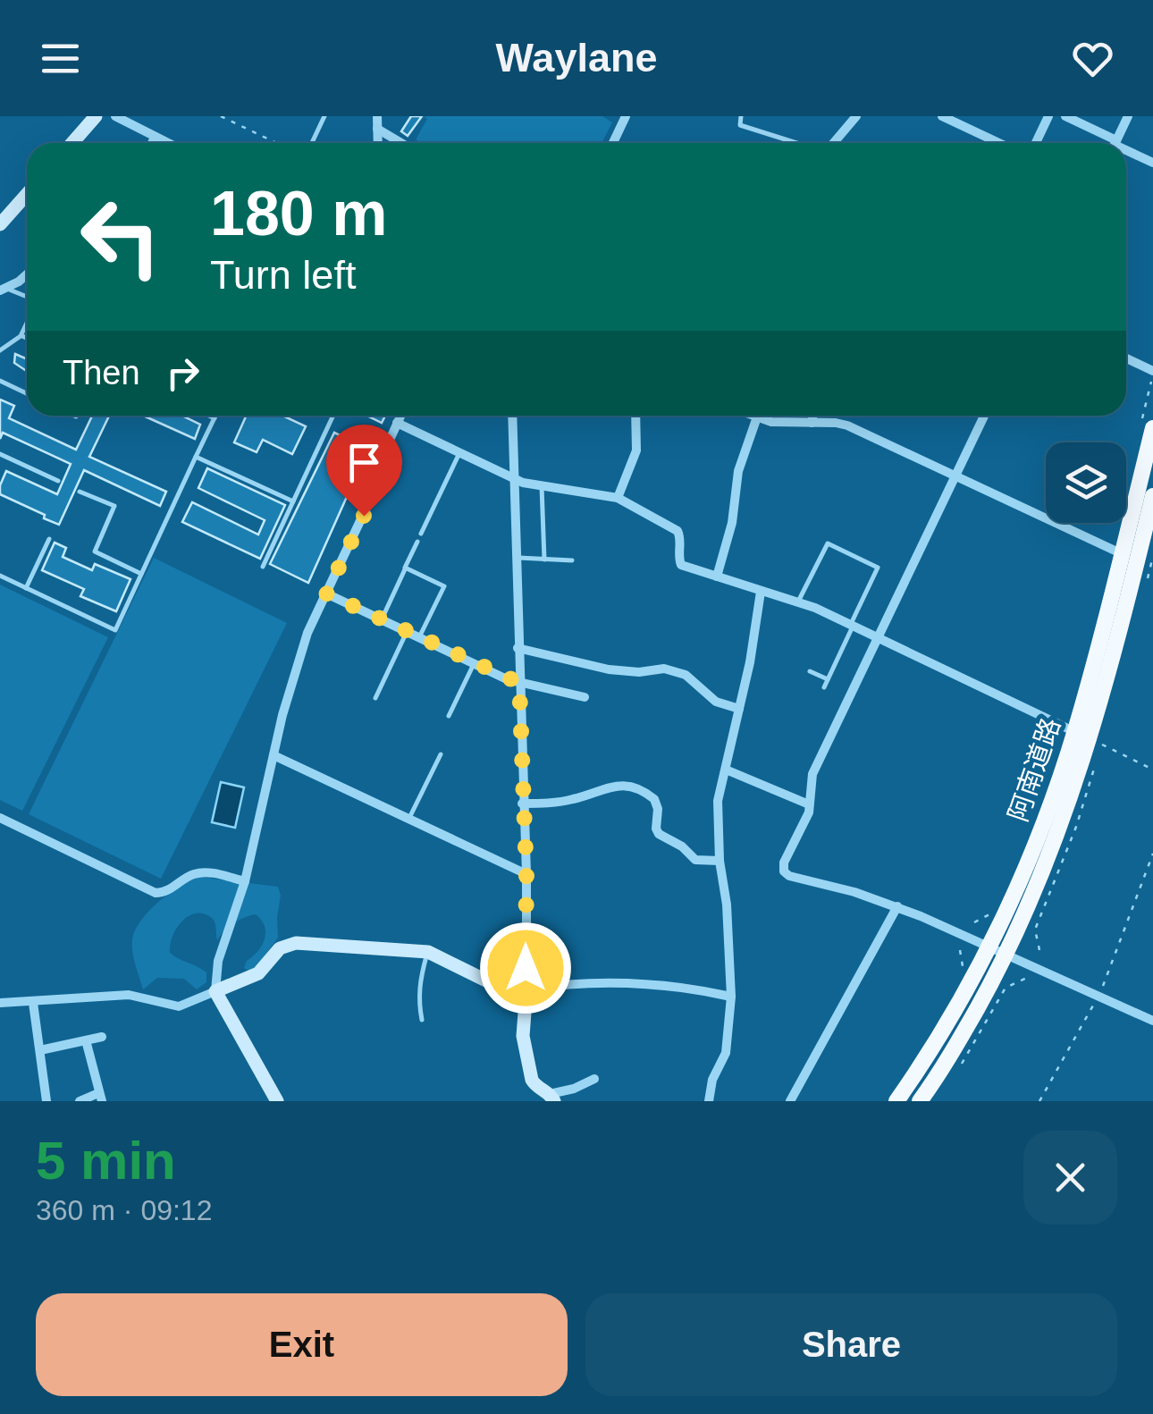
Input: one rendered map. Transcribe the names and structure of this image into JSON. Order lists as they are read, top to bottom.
{
  "streets": {
    "highway": ["阿南道路"]
  },
  "page": {
    "header": "Waylane",
    "turn": ["180 m", "Turn left"],
    "then": "Then",
    "heading": ["5 min", "360 m · 09:12"],
    "buttons": ["Exit", "Share"]
  }
}
